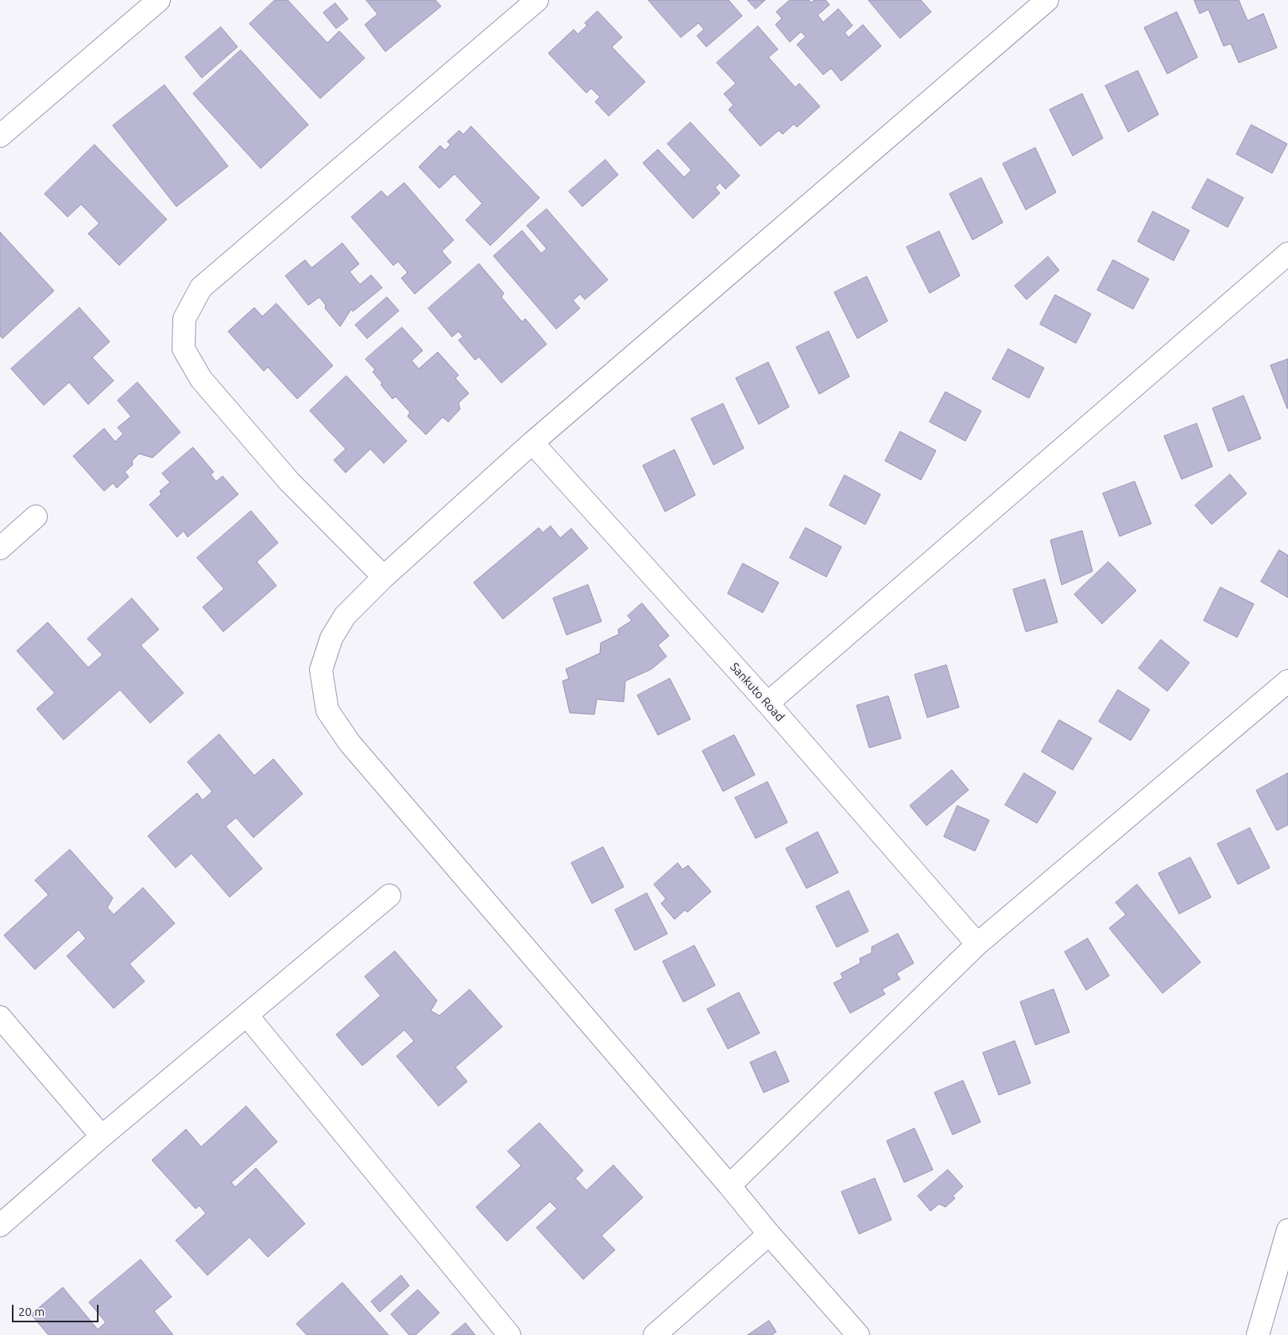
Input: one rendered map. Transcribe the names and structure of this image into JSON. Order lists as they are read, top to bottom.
{
  "streets": {
    "street": ["Sankuto Road"]
  },
  "scale_bar": "20 m"
}
